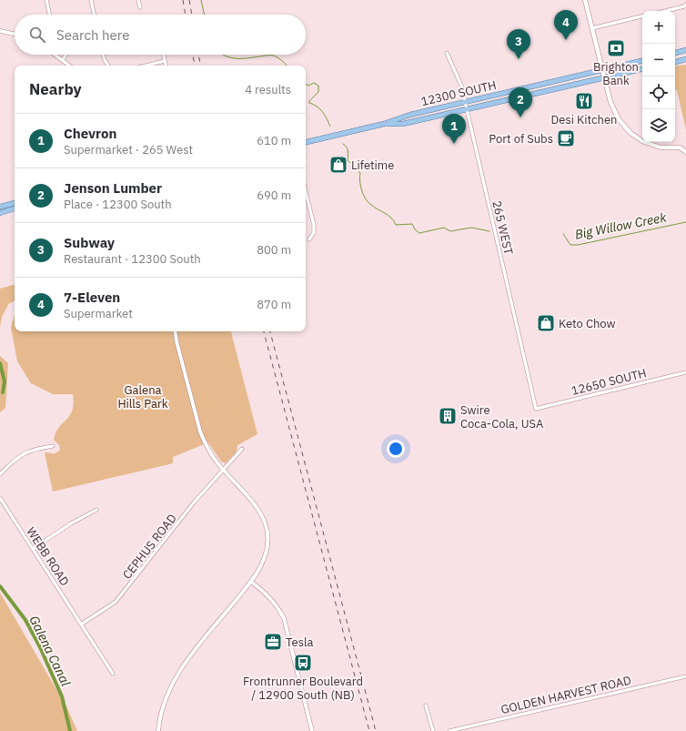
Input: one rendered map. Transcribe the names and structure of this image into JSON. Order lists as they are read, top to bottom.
{
  "streets": {
    "main road": ["12300 SOUTH"],
    "street": [
      "265 WEST",
      "12650 SOUTH",
      "CEPHUS ROAD",
      "WEBB ROAD",
      "GOLDEN HARVEST ROAD"
    ]
  },
  "crossings": [
    ["12300 SOUTH", "265 WEST"],
    ["265 WEST", "12650 SOUTH"],
    ["CEPHUS ROAD", "WEBB ROAD"]
  ],
  "water": ["Big Willow Creek", "Galena Canal"],
  "parks": ["Galena Hills Park"],
  "places": {
    "bank": ["Brighton Bank"],
    "restaurant": ["Desi Kitchen"],
    "cafe": ["Port of Subs"],
    "shop": ["Lifetime", "Keto Chow"],
    "building": ["Swire Coca-Cola, USA"],
    "office": ["Tesla"],
    "bus stop": ["Frontrunner Boulevard / 12900 South (NB)"]
  },
  "page": {
    "pins": [
      "4",
      "3",
      "2",
      "1"
    ],
    "map_buttons": ["+", "−"],
    "search": "Search here",
    "heading": ["Nearby", "4 results"],
    "list": [
      {
        "mark": "1",
        "name": "Chevron",
        "note": "Supermarket · 265 West",
        "value": "610 m"
      },
      {
        "mark": "2",
        "name": "Jenson Lumber",
        "note": "Place · 12300 South",
        "value": "690 m"
      },
      {
        "mark": "3",
        "name": "Subway",
        "note": "Restaurant · 12300 South",
        "value": "800 m"
      },
      {
        "mark": "4",
        "name": "7-Eleven",
        "note": "Supermarket",
        "value": "870 m"
      }
    ]
  }
}
